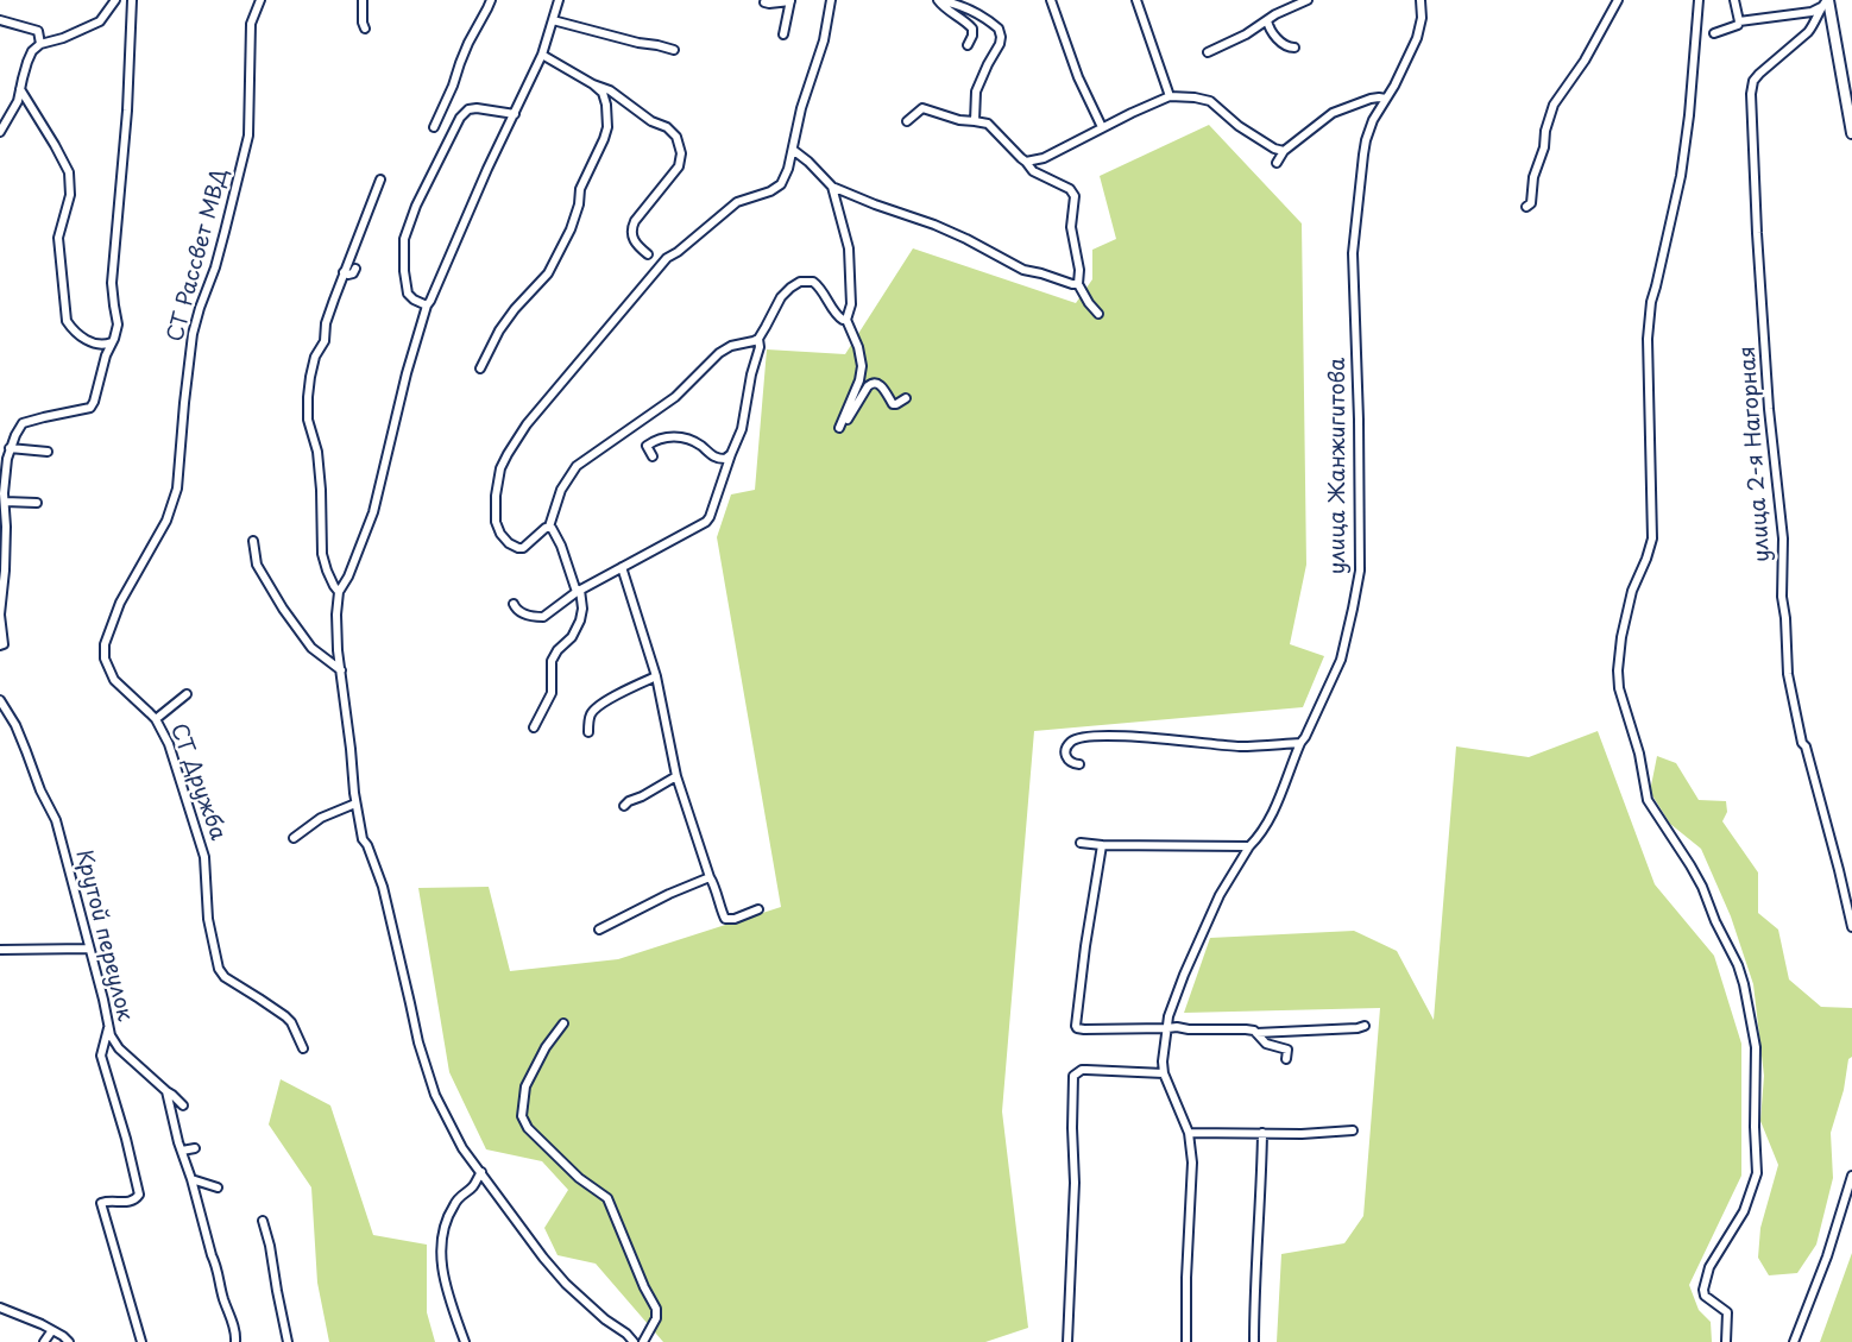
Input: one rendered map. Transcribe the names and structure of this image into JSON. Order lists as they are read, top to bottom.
{
  "streets": {
    "street": [
      "СТ Рассвет МВД",
      "улица 2-я Нагорная",
      "улица Жанжигитова",
      "СТ Дружба",
      "Крутой переулок"
    ]
  },
  "crossings": [
    ["СТ Рассвет МВД", "СТ Дружба"]
  ]
}
